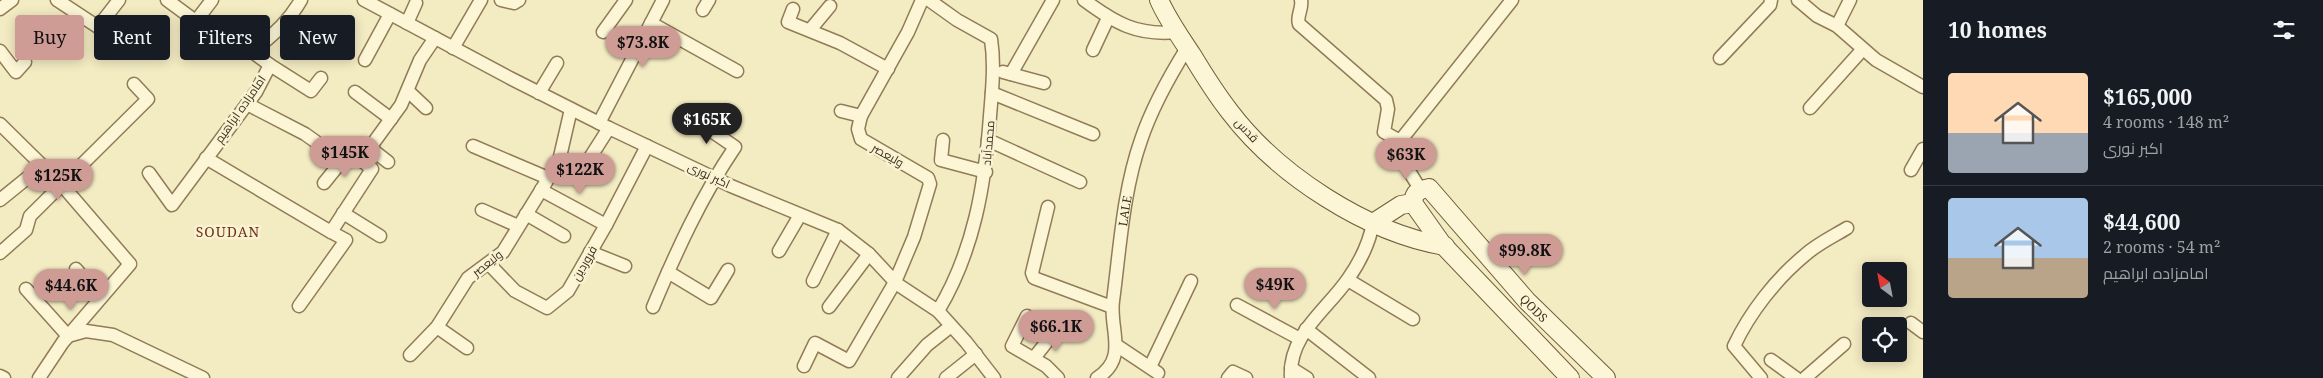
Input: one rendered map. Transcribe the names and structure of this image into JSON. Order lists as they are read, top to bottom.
{
  "streets": {
    "main road": ["قدس", "QODS"],
    "street": [
      "امامزاده ابراهیم",
      "محمدآباد",
      "ولیعصر",
      "اکبر نوری",
      "LALE",
      "فروردین"
    ]
  },
  "crossings": [
    ["قدس", "LALE"],
    ["قدس", "QODS"],
    ["محمدآباد", "اکبر نوری"],
    ["ولیعصر", "اکبر نوری"],
    ["ولیعصر", "فروردین"],
    ["اکبر نوری", "فروردین"]
  ],
  "districts": ["SOUDAN"],
  "north": "top left",
  "page": {
    "heading": "10 homes",
    "chip": [
      "Buy",
      "Rent",
      "Filters",
      "New"
    ],
    "price": [
      "$73.8K",
      "$165K",
      "$145K",
      "$63K",
      "$122K",
      "$125K",
      "$99.8K",
      "$49K",
      "$44.6K",
      "$66.1K"
    ],
    "list": [
      {
        "name": "$165,000",
        "note": "4 rooms · 148 m² · اکبر نوری"
      },
      {
        "name": "$44,600",
        "note": "2 rooms · 54 m² · امامزاده ابراهیم"
      }
    ]
  }
}
